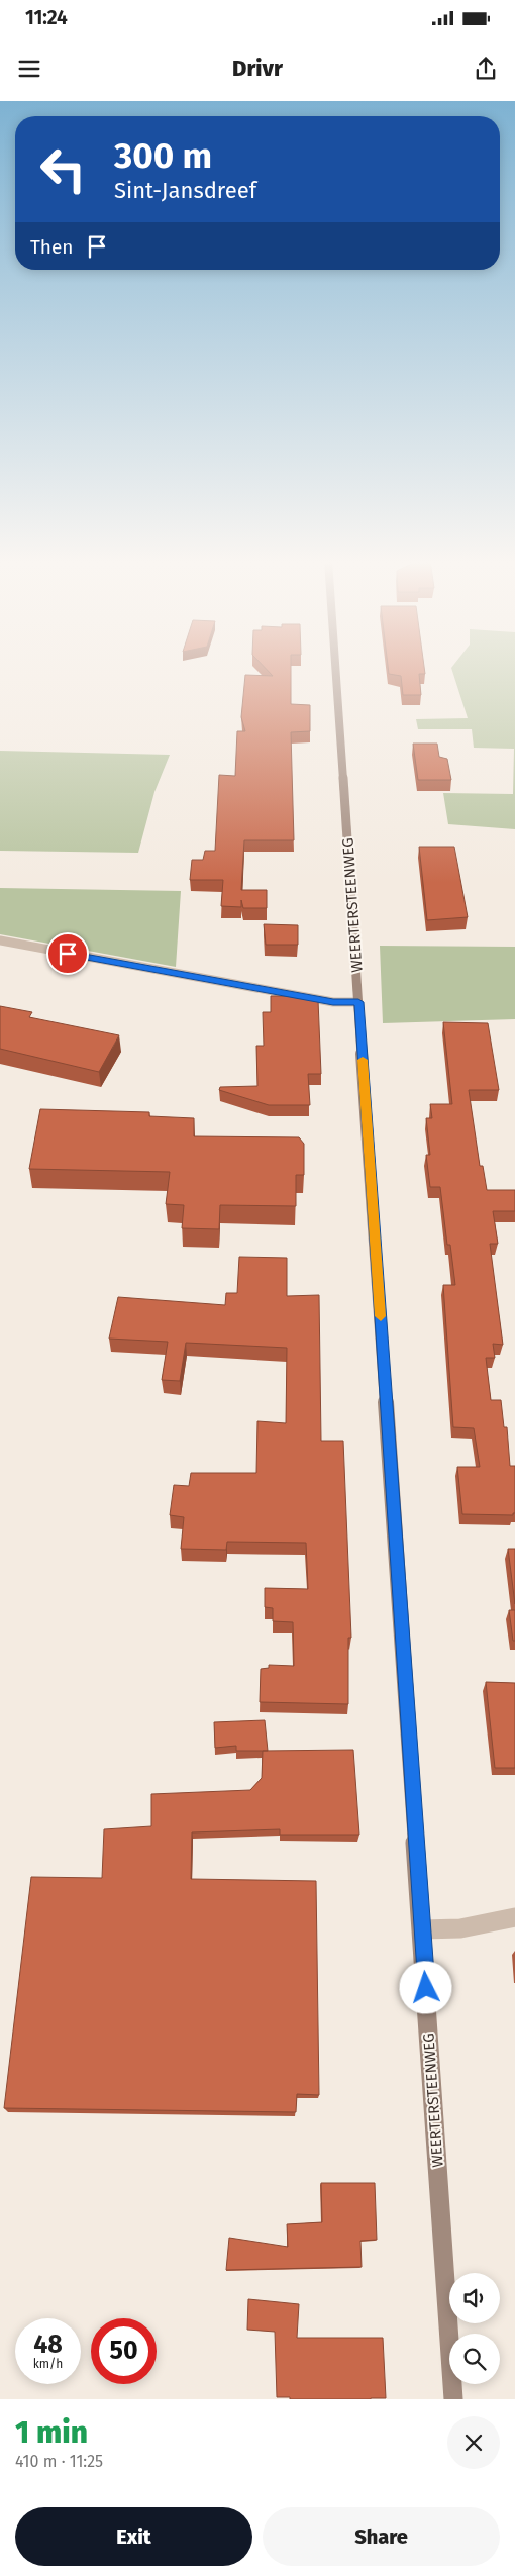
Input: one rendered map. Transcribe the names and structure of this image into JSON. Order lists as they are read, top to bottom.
{
  "streets": {
    "main road": ["WEERTERSTEENWEG"]
  },
  "page": {
    "status": "11:24",
    "header": "Drivr",
    "turn": ["300 m", "Sint-Jansdreef"],
    "then": "Then",
    "speed": "48 km/h",
    "limit": "50",
    "heading": ["1 min", "410 m · 11:25"],
    "buttons": ["Exit", "Share"]
  }
}
